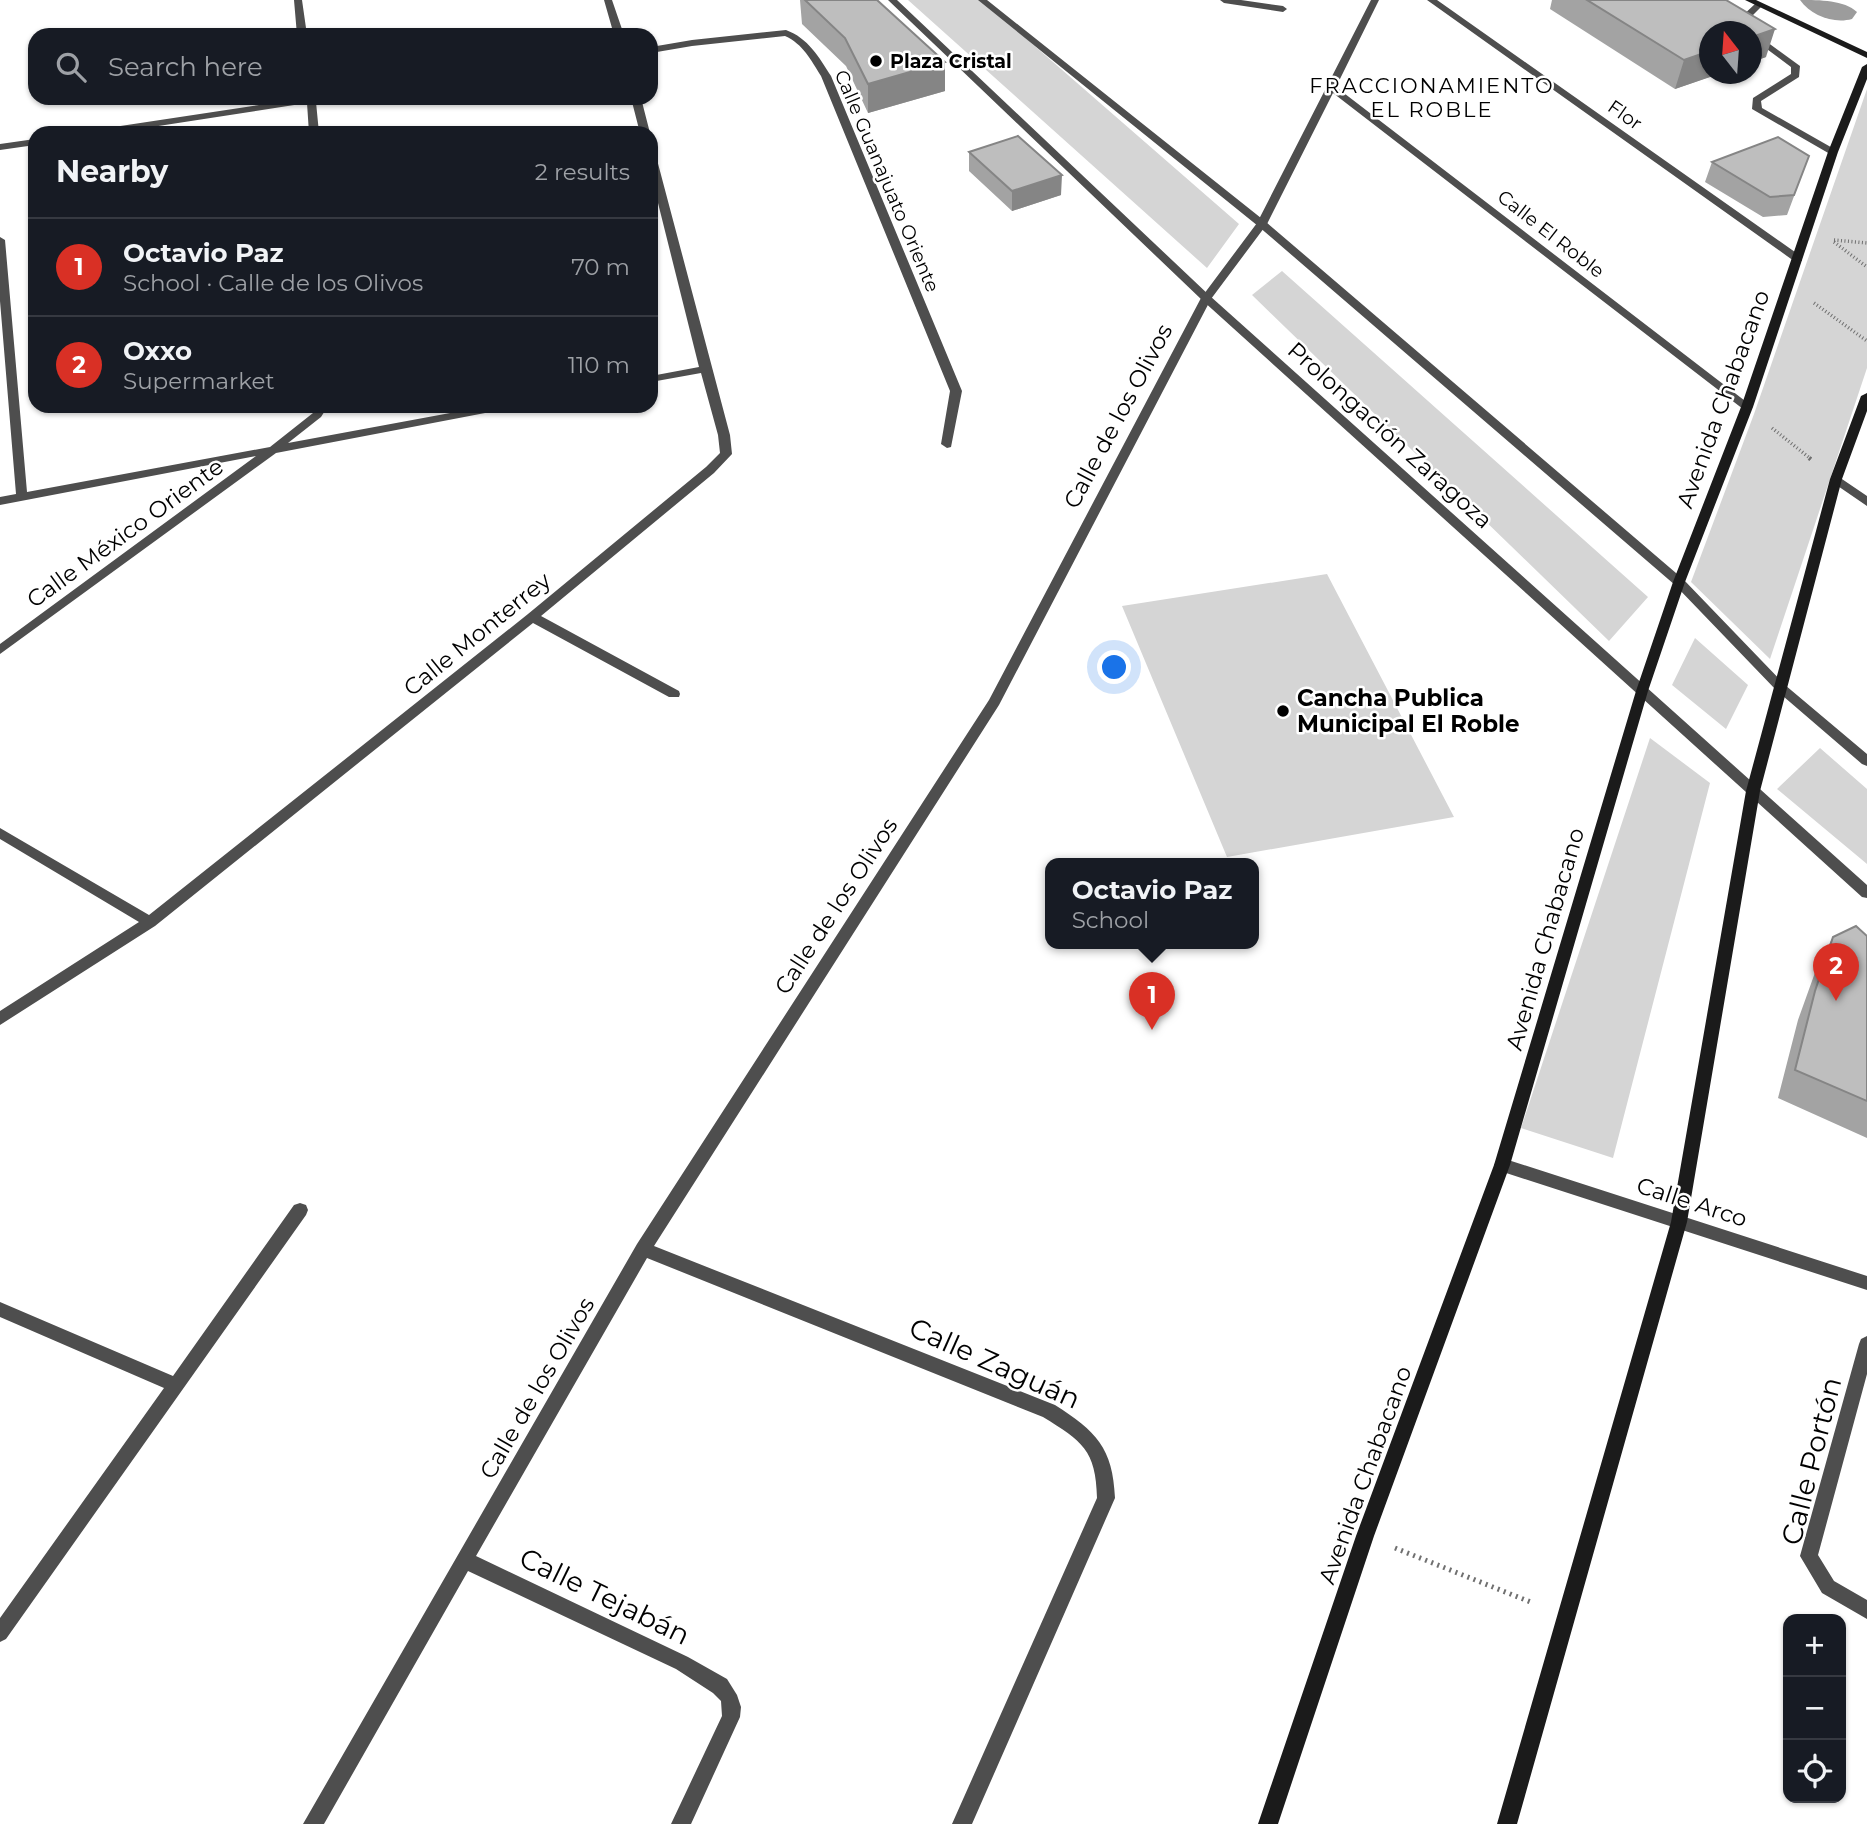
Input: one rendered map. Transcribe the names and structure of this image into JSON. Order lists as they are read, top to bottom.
{
  "streets": {
    "main road": ["Avenida Chabacano"],
    "street": [
      "Flor",
      "Calle Guanajuato Oriente",
      "Calle El Roble",
      "Calle de los Olivos",
      "Prolongación Zaragoza",
      "Calle México Oriente",
      "Calle Monterrey",
      "Calle Arco",
      "Calle Zaguán",
      "Calle Portón",
      "Calle Tejabán"
    ]
  },
  "crossings": [
    ["Flor", "Avenida Chabacano"],
    ["Calle El Roble", "Avenida Chabacano"],
    ["Calle El Roble", "Calle de los Olivos"],
    ["Avenida Chabacano", "Prolongación Zaragoza"],
    ["Avenida Chabacano", "Calle Arco"],
    ["Calle de los Olivos", "Prolongación Zaragoza"],
    ["Calle de los Olivos", "Calle Zaguán"],
    ["Calle de los Olivos", "Calle Tejabán"]
  ],
  "districts": ["FRACCIONAMIENTO EL ROBLE"],
  "places": ["Plaza Cristal", "Cancha Publica Municipal El Roble"],
  "north": "top",
  "page": {
    "search": "Search here",
    "heading": ["Nearby", "2 results"],
    "list": [
      {
        "mark": "1",
        "name": "Octavio Paz",
        "note": "School · Calle de los Olivos",
        "value": "70 m"
      },
      {
        "mark": "2",
        "name": "Oxxo",
        "note": "Supermarket",
        "value": "110 m"
      }
    ],
    "popup": ["Octavio Paz", "School"],
    "pins": ["2", "1"],
    "map_buttons": ["+", "−"]
  }
}
